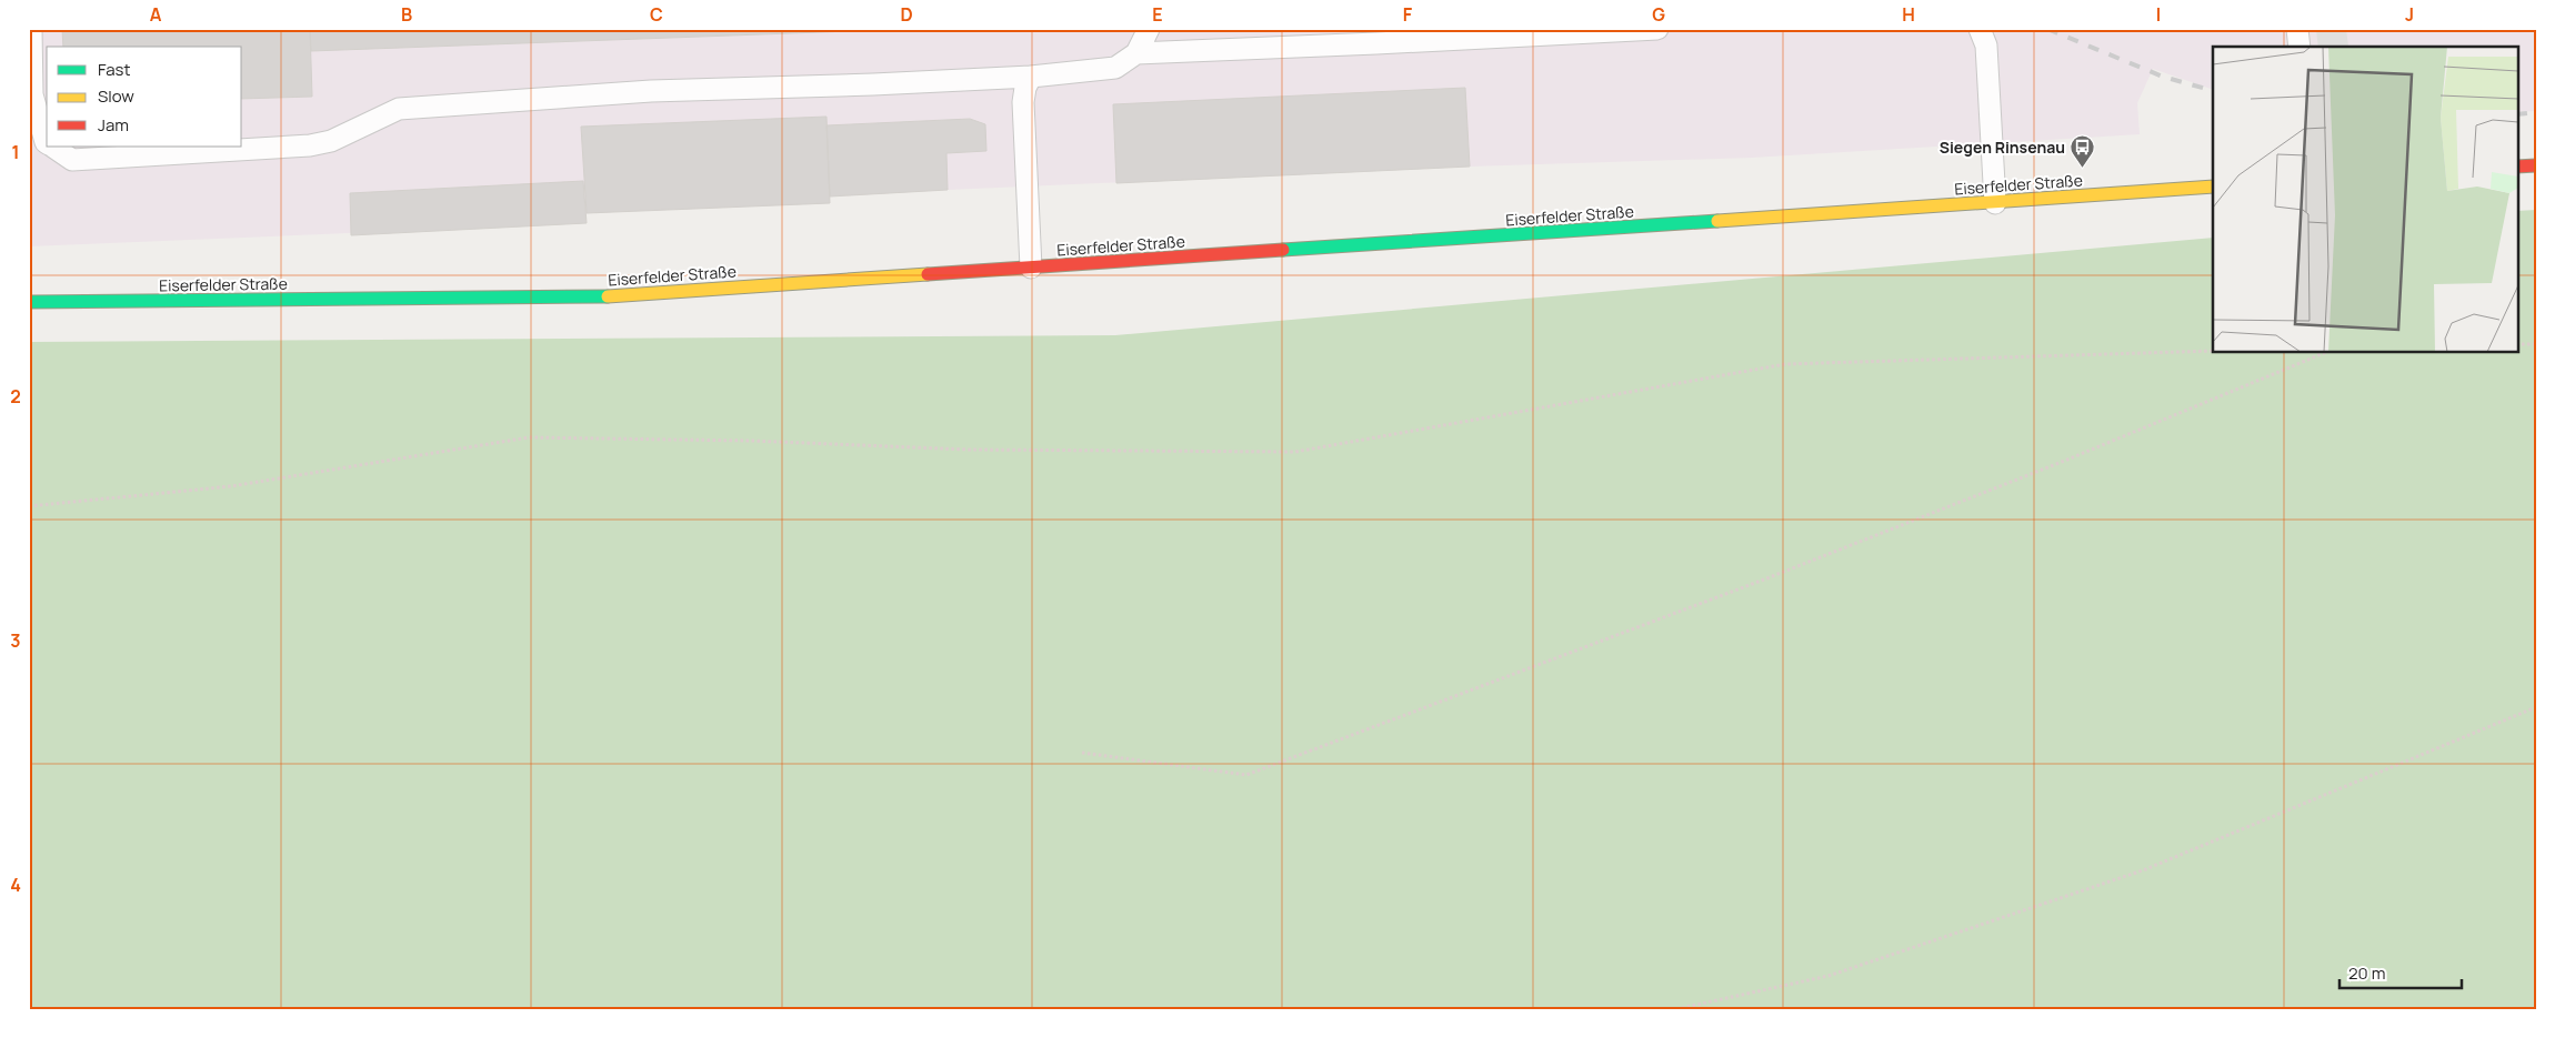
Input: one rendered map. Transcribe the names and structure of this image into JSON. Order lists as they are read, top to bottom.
{
  "streets": {
    "main road": ["Eiserfelder Straße"]
  },
  "places": {
    "bus stop": ["Siegen Rinsenau"]
  },
  "legend": ["Fast", "Slow", "Jam"],
  "scale_bar": "20 m",
  "grid": {
    "columns": [
      "A",
      "B",
      "C",
      "D",
      "E",
      "F",
      "G",
      "H",
      "I",
      "J"
    ],
    "rows": [
      "1",
      "2",
      "3",
      "4"
    ]
  }
}
